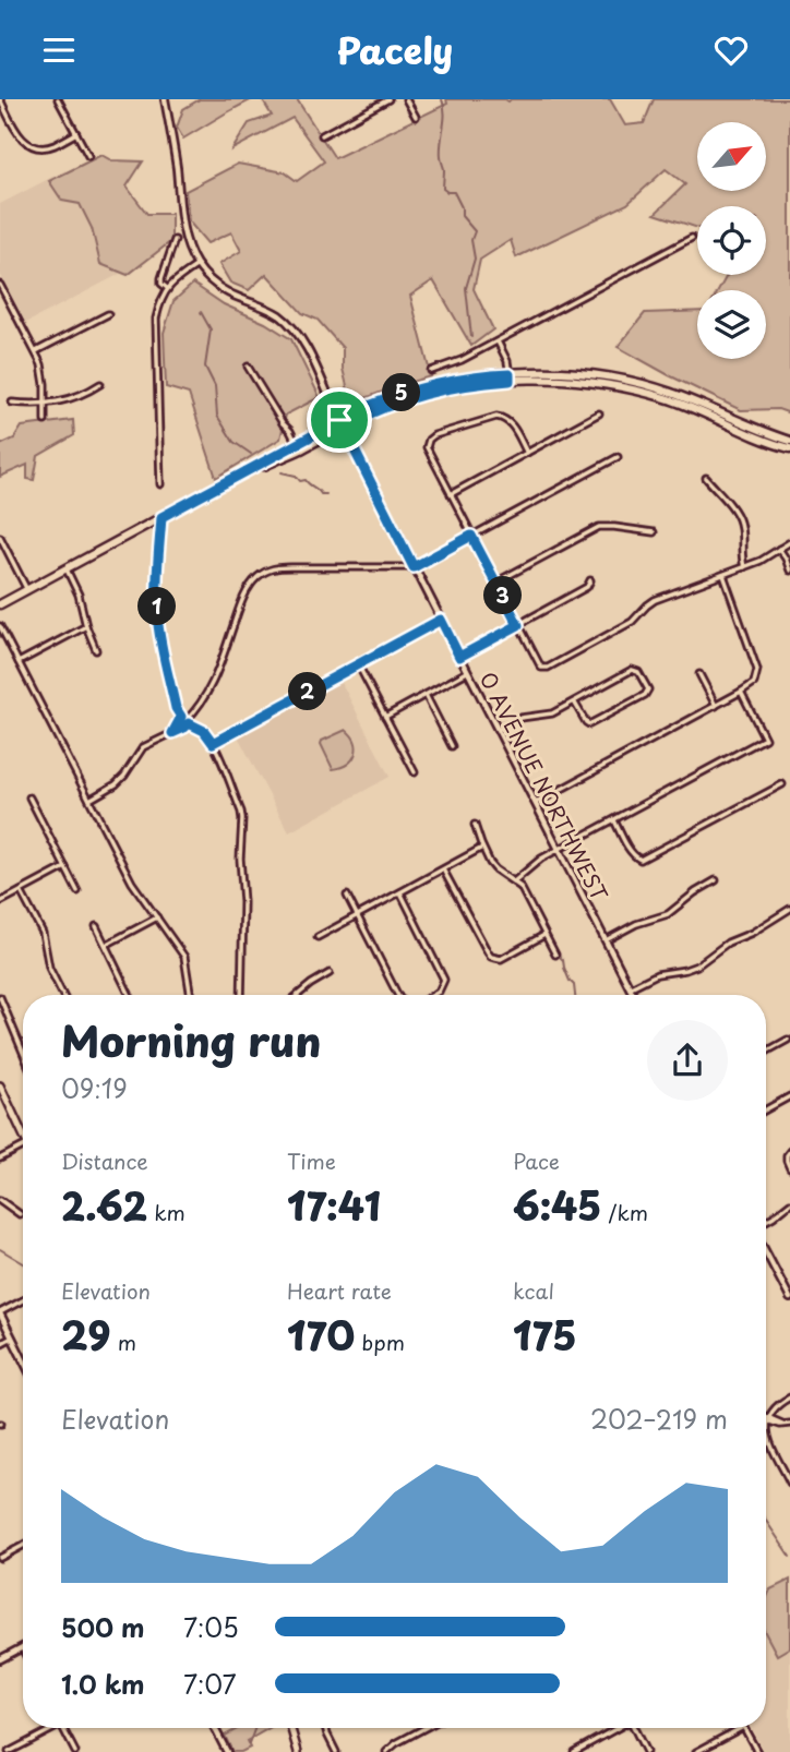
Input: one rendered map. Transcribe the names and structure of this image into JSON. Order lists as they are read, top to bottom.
{
  "streets": {
    "street": ["O AVENUE NORTHWEST"]
  },
  "north": "top right",
  "page": {
    "header": "Pacely",
    "pins": [
      "5",
      "3",
      "1",
      "2"
    ],
    "heading": ["Morning run", "09:19"],
    "stats": [
      ["Distance", "2.62 km"],
      ["Time", "17:41"],
      ["Pace", "6:45 /km"],
      ["Elevation", "29 m"],
      ["Heart rate", "170 bpm"],
      ["kcal", "175"]
    ],
    "chart": ["Elevation", "202–219 m"],
    "list": [
      {
        "name": "500 m",
        "note": "7:05"
      },
      {
        "name": "1.0 km",
        "note": "7:07"
      }
    ]
  }
}
